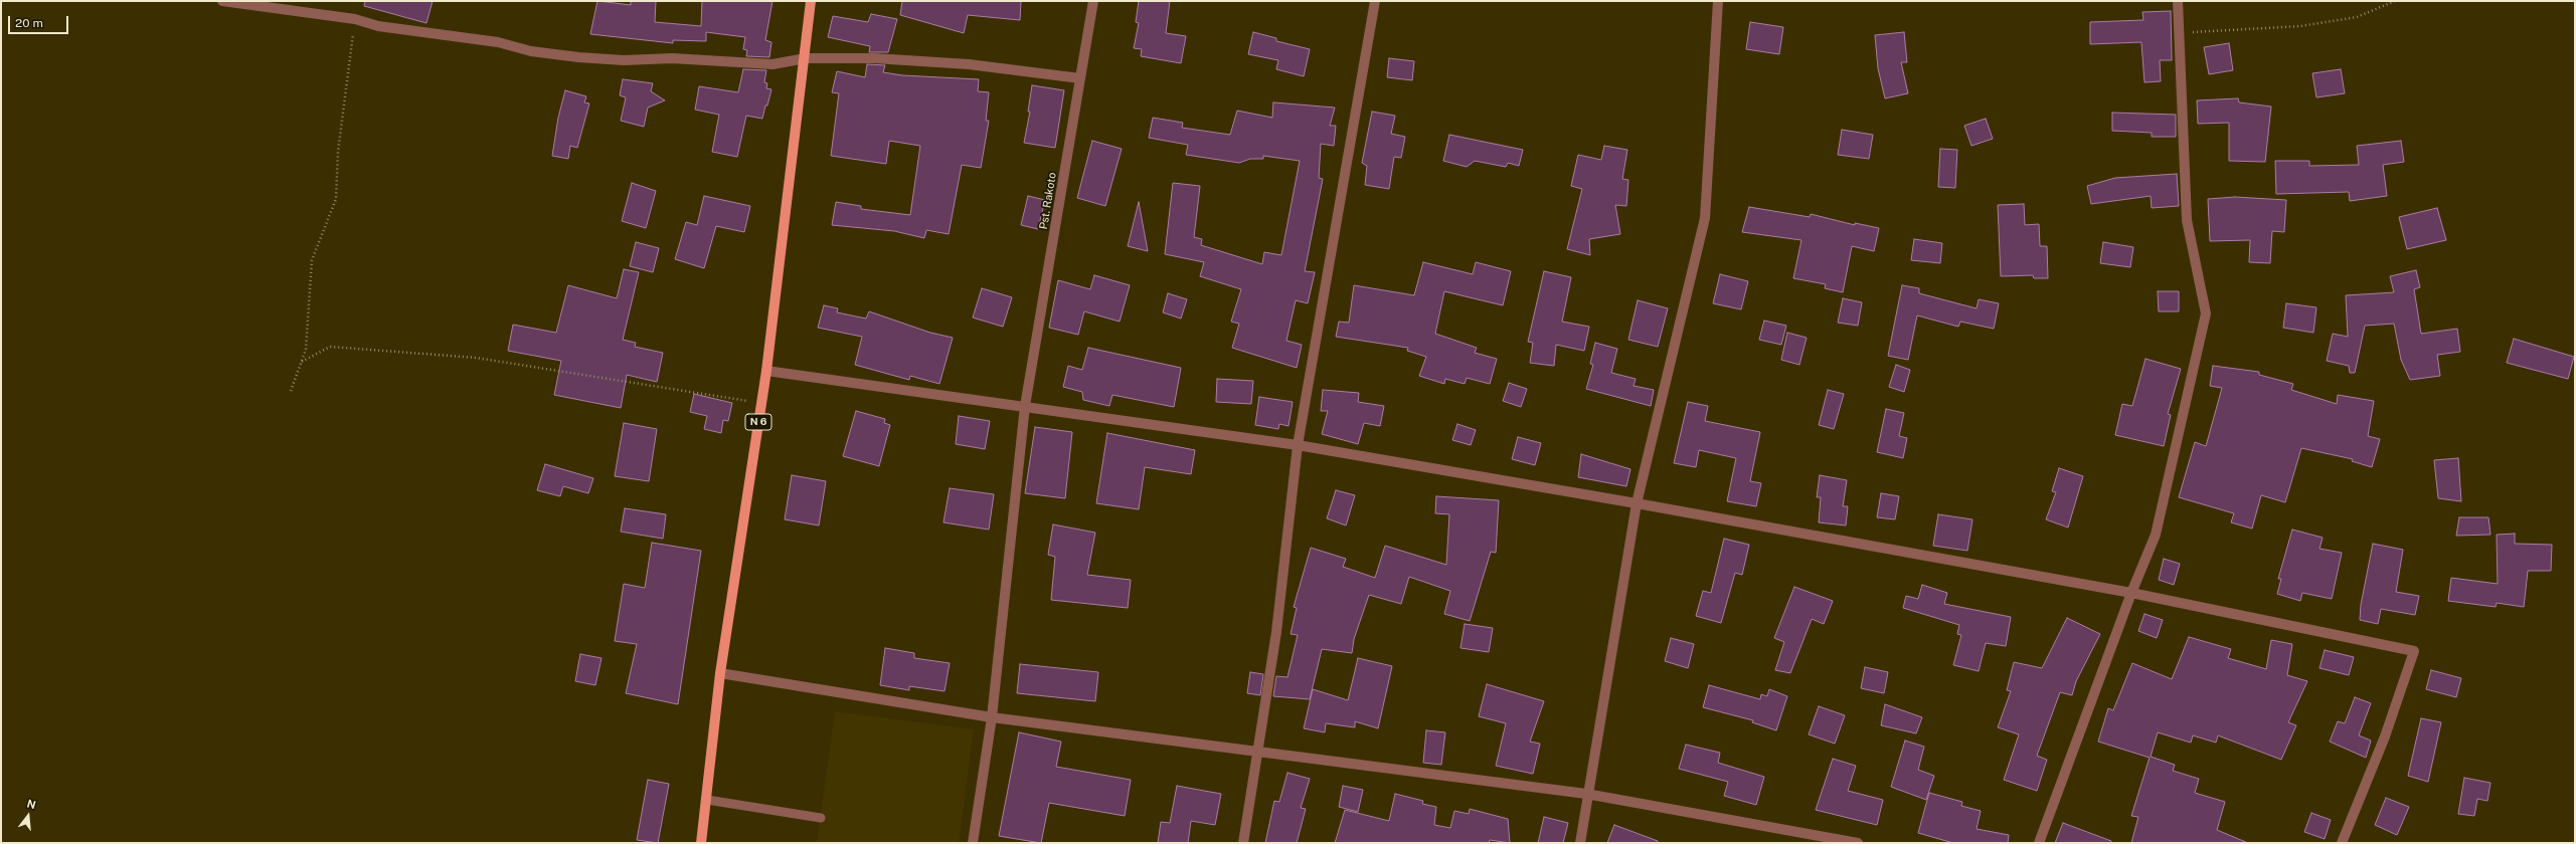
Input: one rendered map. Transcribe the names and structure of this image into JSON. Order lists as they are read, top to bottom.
{
  "streets": {
    "main road": ["N 6"],
    "street": ["Pst. Rakoto"]
  },
  "scale_bar": "20 m",
  "north": "top"
}
